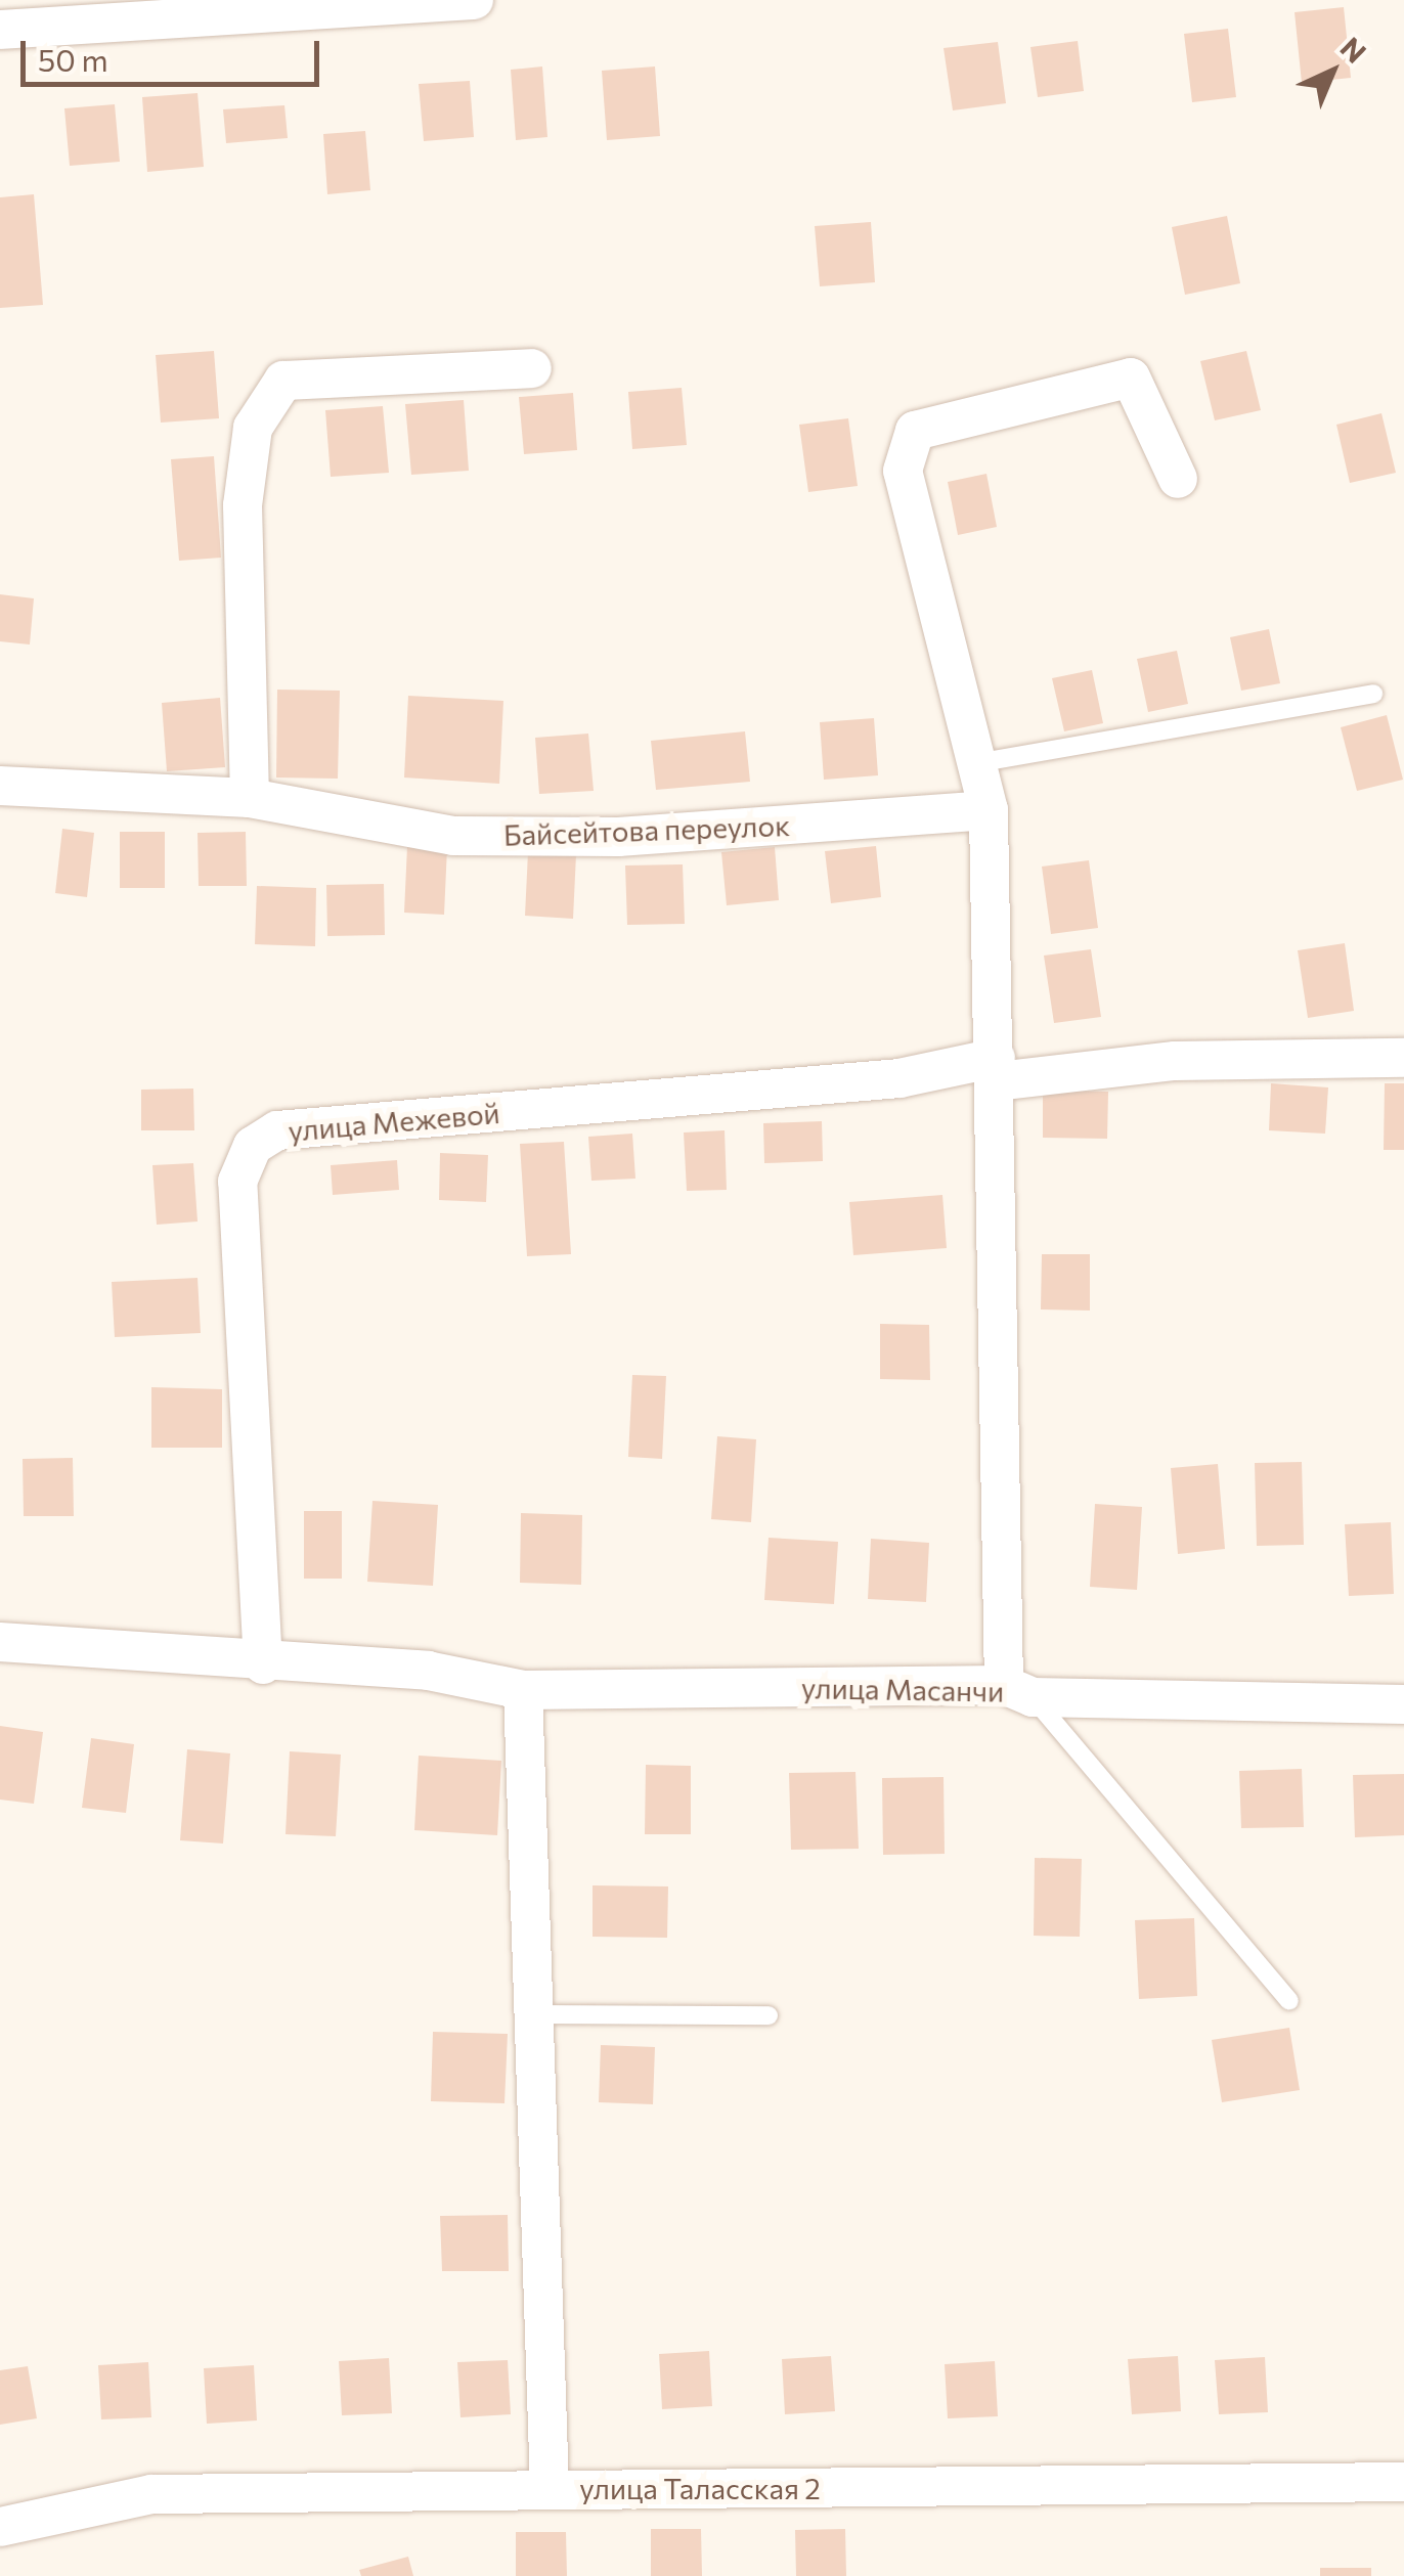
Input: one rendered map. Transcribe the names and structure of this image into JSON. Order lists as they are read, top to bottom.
{
  "streets": {
    "street": [
      "Байсейтова переулок",
      "улица Межевой",
      "улица Масанчи",
      "улица Таласская 2"
    ]
  },
  "crossings": [
    ["улица Межевой", "улица Масанчи"]
  ],
  "scale_bar": "50 m",
  "north": "top right"
}
